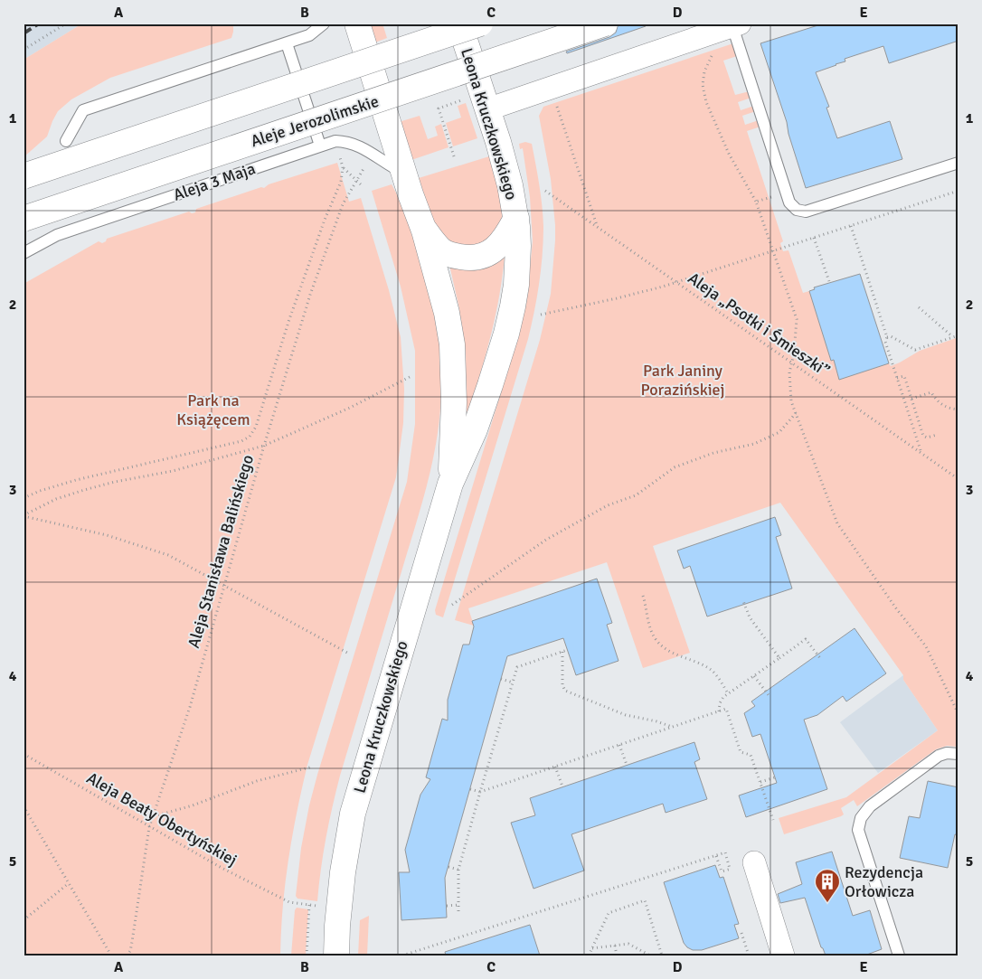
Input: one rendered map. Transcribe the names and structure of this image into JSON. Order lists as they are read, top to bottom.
{
  "streets": {
    "street": ["Aleje Jerozolimskie", "Leona Kruczkowskiego"],
    "lane": ["Aleja 3 Maja"],
    "path": ["Aleja „Psotki i Śmieszki”", "Aleja Stanisława Balińskiego", "Aleja Beaty Obertyńskiej"]
  },
  "crossings": [
    ["Leona Kruczkowskiego", "Aleja 3 Maja"],
    ["Aleja Stanisława Balińskiego", "Aleja Beaty Obertyńskiej"]
  ],
  "parks": ["Park Janiny Porazińskiej", "Park na Książęcem"],
  "places": {
    "building": ["Rezydencja Orłowicza"]
  },
  "grid": {
    "columns": [
      "A",
      "B",
      "C",
      "D",
      "E"
    ],
    "rows": [
      "1",
      "2",
      "3",
      "4",
      "5"
    ]
  }
}
